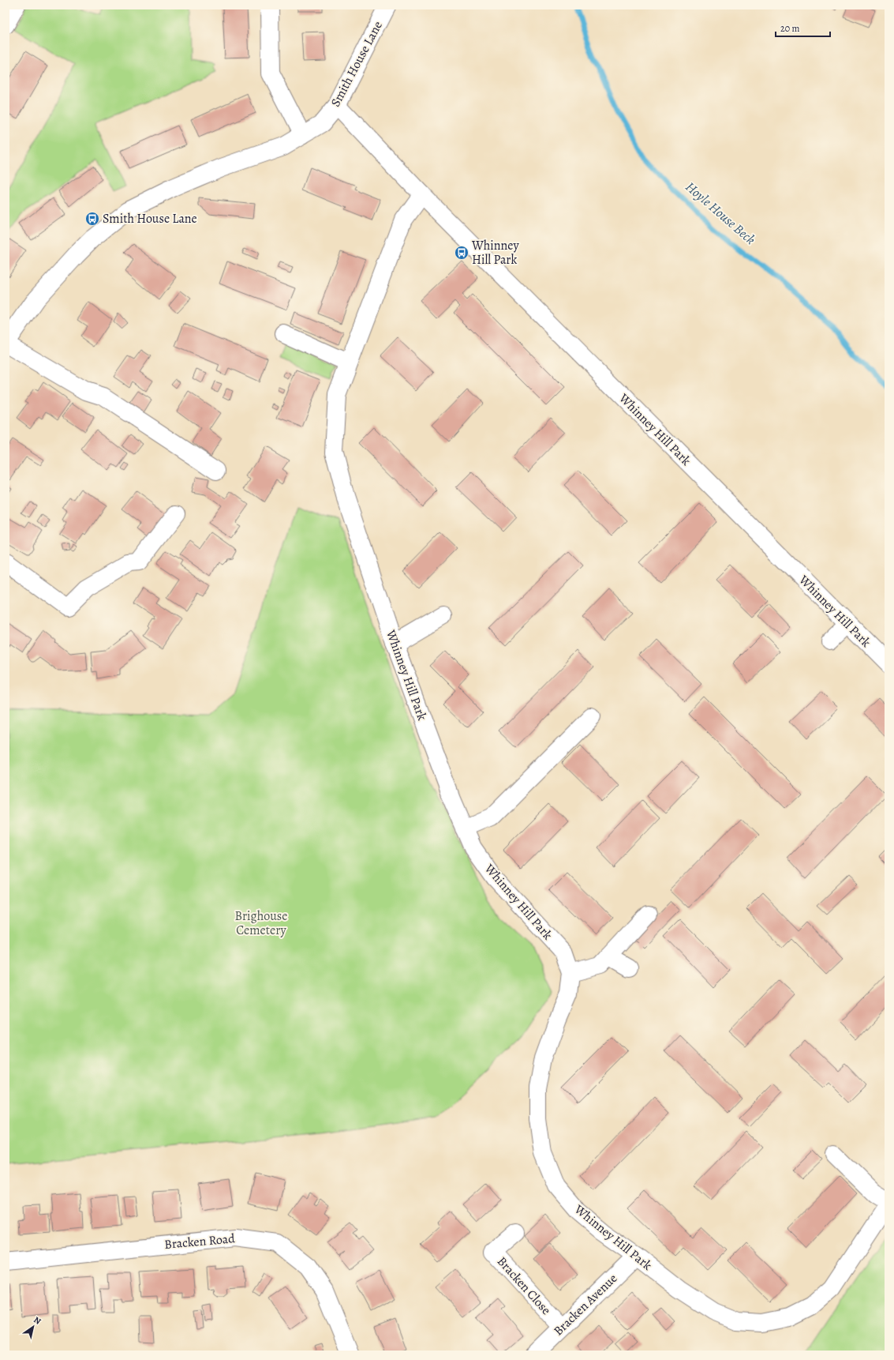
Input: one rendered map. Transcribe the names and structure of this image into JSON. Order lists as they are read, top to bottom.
{
  "streets": {
    "street": [
      "Smith House Lane",
      "Whinney Hill Park",
      "Bracken Road",
      "Bracken Close",
      "Bracken Avenue"
    ]
  },
  "crossings": [
    ["Smith House Lane", "Whinney Hill Park"],
    ["Whinney Hill Park", "Bracken Avenue"],
    ["Bracken Close", "Bracken Avenue"]
  ],
  "water": ["Hoyle House Beck"],
  "parks": ["Brighouse Cemetery"],
  "places": {
    "bus stop": ["Smith House Lane", "Whinney Hill Park"]
  },
  "scale_bar": "20 m",
  "north": "top right"
}
